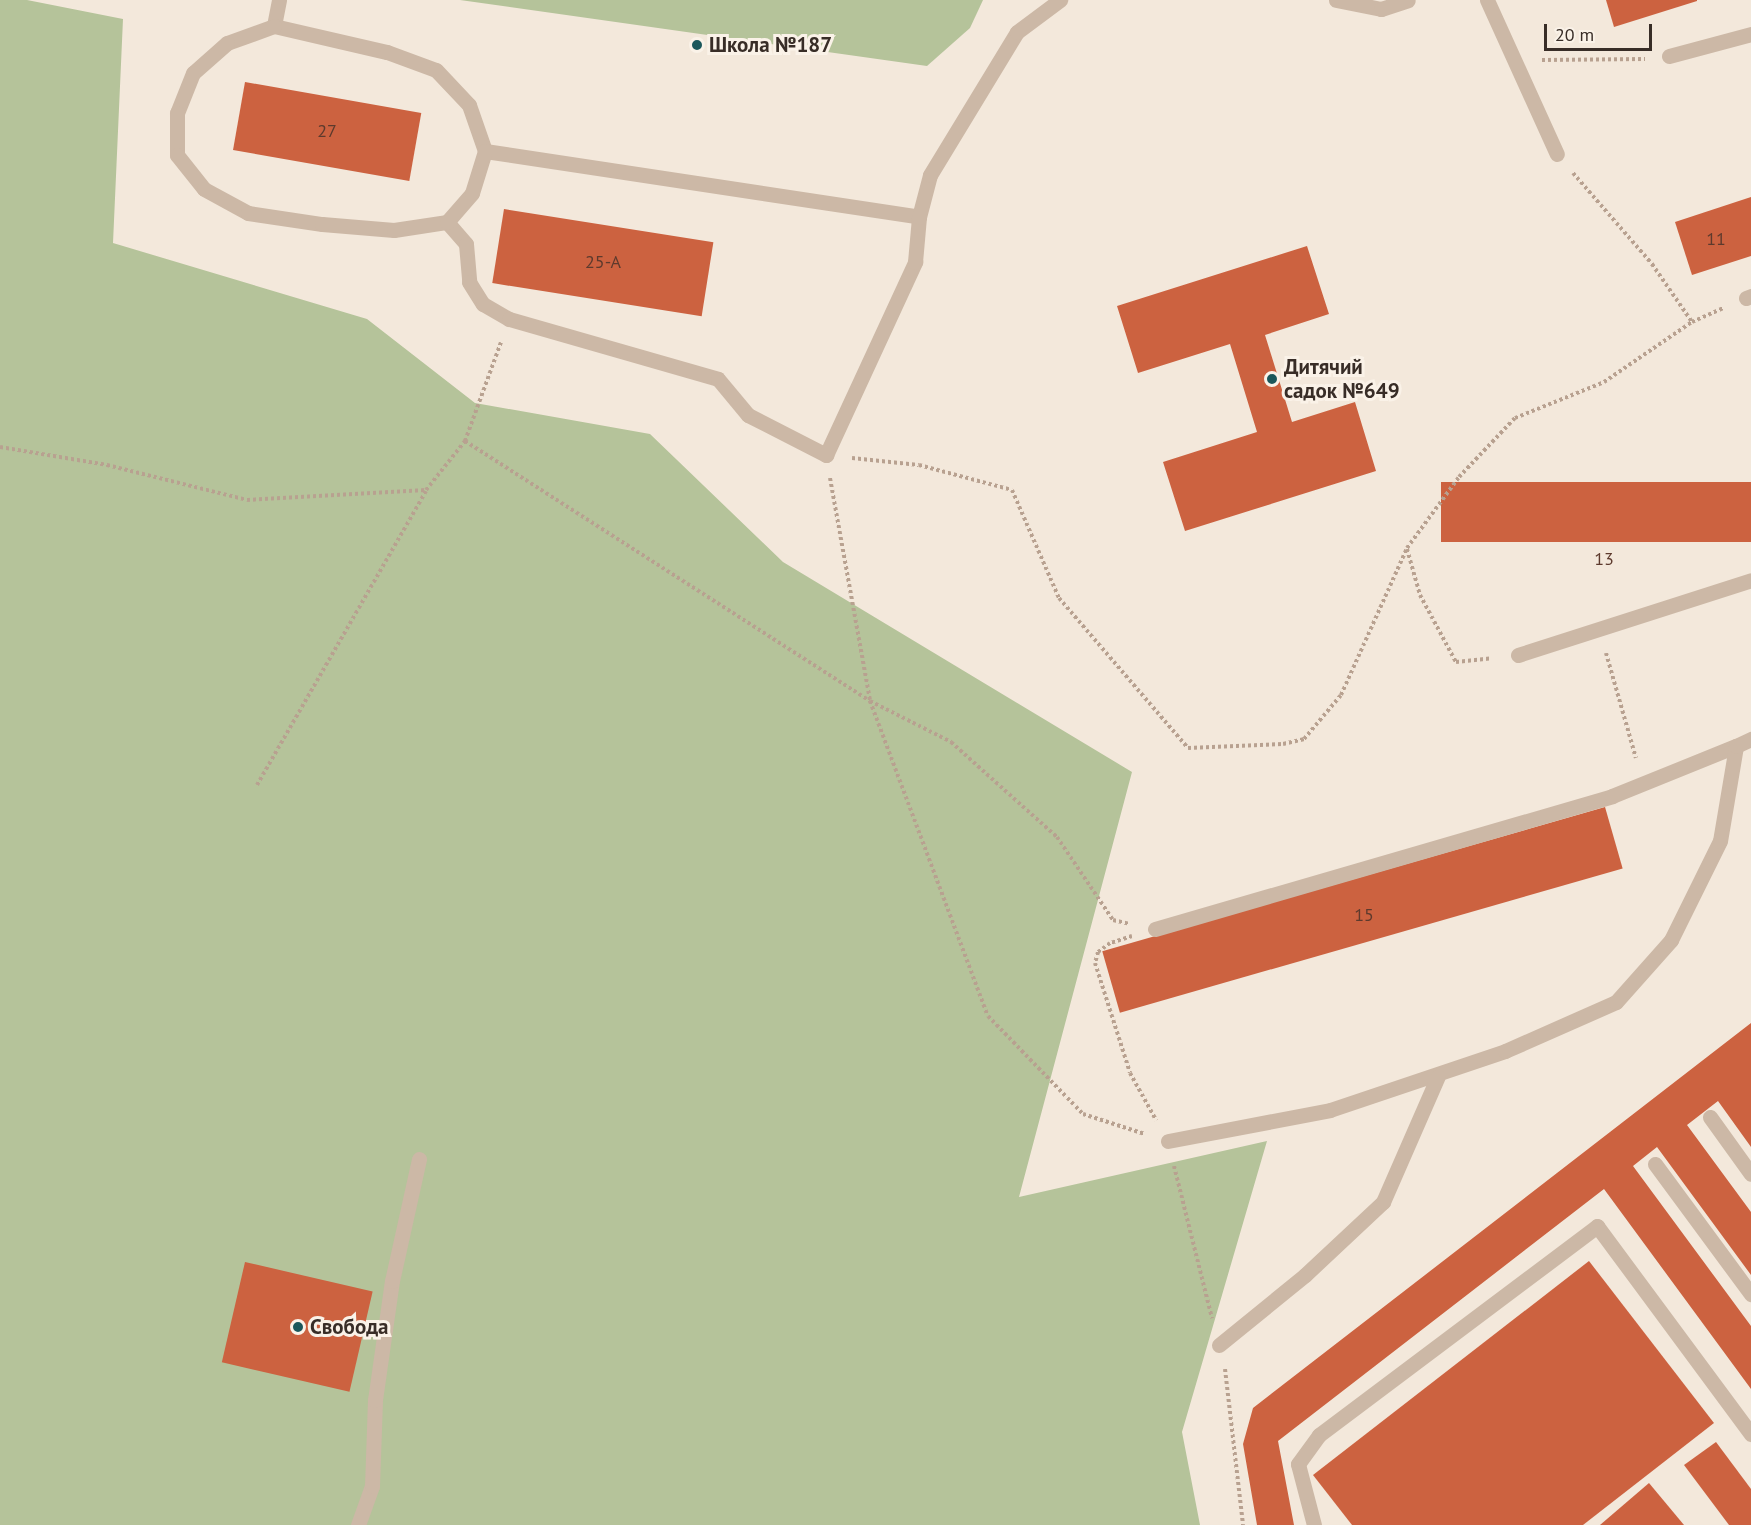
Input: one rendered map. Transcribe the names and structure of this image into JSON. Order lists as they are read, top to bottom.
{
  "places": ["Школа №187", "Дитячий садок №649", "Свобода"],
  "house_numbers": [
    "27",
    "11",
    "25-А",
    "13",
    "15"
  ],
  "scale_bar": "20 m"
}
